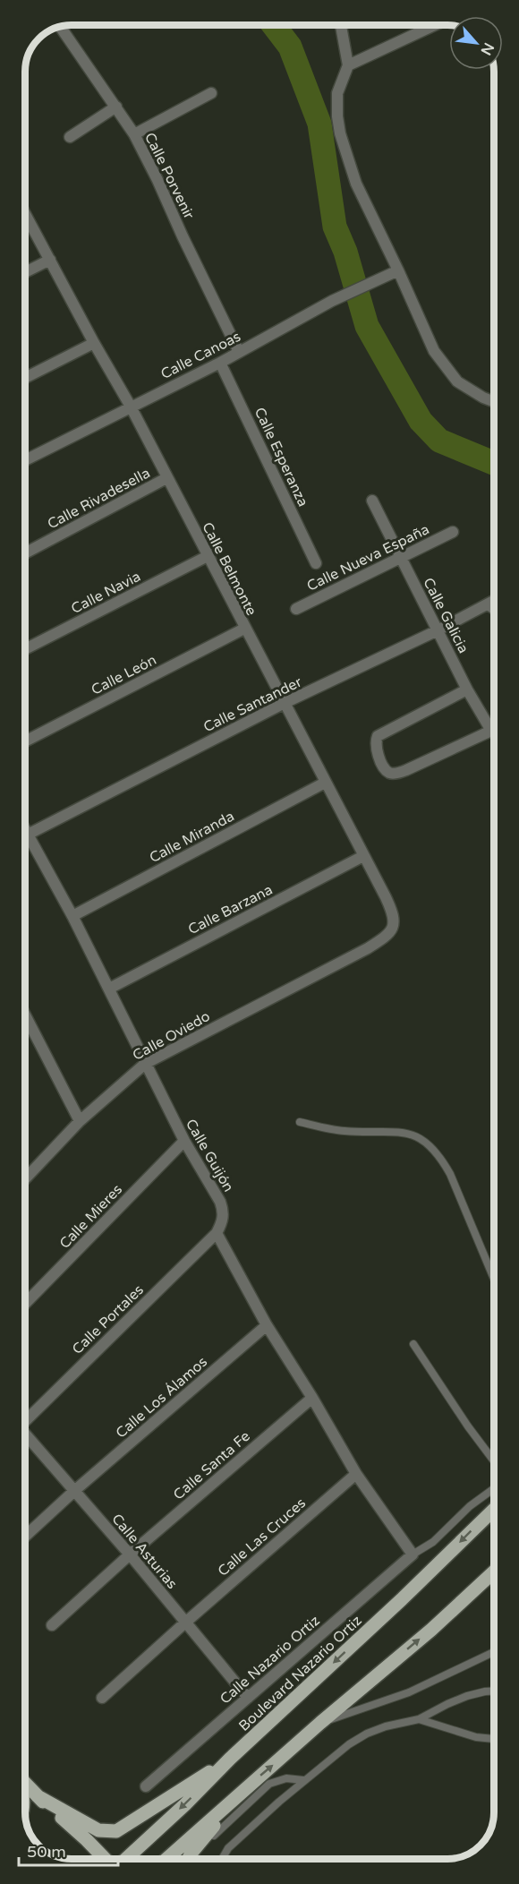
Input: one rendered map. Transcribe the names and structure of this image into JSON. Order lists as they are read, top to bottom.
{
  "streets": {
    "main road": ["Boulevard Nazario Ortiz"],
    "street": [
      "Calle Porvenir",
      "Calle Canoas",
      "Calle Esperanza",
      "Calle Rivadesella",
      "Calle Nueva España",
      "Calle Belmonte",
      "Calle Navia",
      "Calle Galicia",
      "Calle León",
      "Calle Santander",
      "Calle Miranda",
      "Calle Barzana",
      "Calle Oviedo",
      "Calle Guijón",
      "Calle Mieres",
      "Calle Portales",
      "Calle Los Álamos",
      "Calle Santa Fe",
      "Calle Las Cruces",
      "Calle Asturias",
      "Calle Nazario Ortiz"
    ]
  },
  "crossings": [
    ["Calle Porvenir", "Calle Canoas"],
    ["Calle Canoas", "Calle Esperanza"],
    ["Calle Canoas", "Calle Belmonte"],
    ["Calle Rivadesella", "Calle Belmonte"],
    ["Calle Nueva España", "Calle Galicia"],
    ["Calle Belmonte", "Calle Navia"],
    ["Calle Belmonte", "Calle León"],
    ["Calle Belmonte", "Calle Santander"],
    ["Calle Belmonte", "Calle Miranda"],
    ["Calle Belmonte", "Calle Barzana"],
    ["Calle Belmonte", "Calle Oviedo"],
    ["Calle Galicia", "Calle Santander"],
    ["Calle Miranda", "Calle Guijón"],
    ["Calle Barzana", "Calle Guijón"],
    ["Calle Oviedo", "Calle Guijón"],
    ["Calle Guijón", "Calle Mieres"],
    ["Calle Guijón", "Calle Portales"],
    ["Calle Los Álamos", "Calle Asturias"],
    ["Calle Santa Fe", "Calle Asturias"],
    ["Calle Las Cruces", "Calle Asturias"],
    ["Calle Asturias", "Calle Nazario Ortiz"]
  ],
  "scale_bar": "50 m",
  "north": "bottom right"
}
